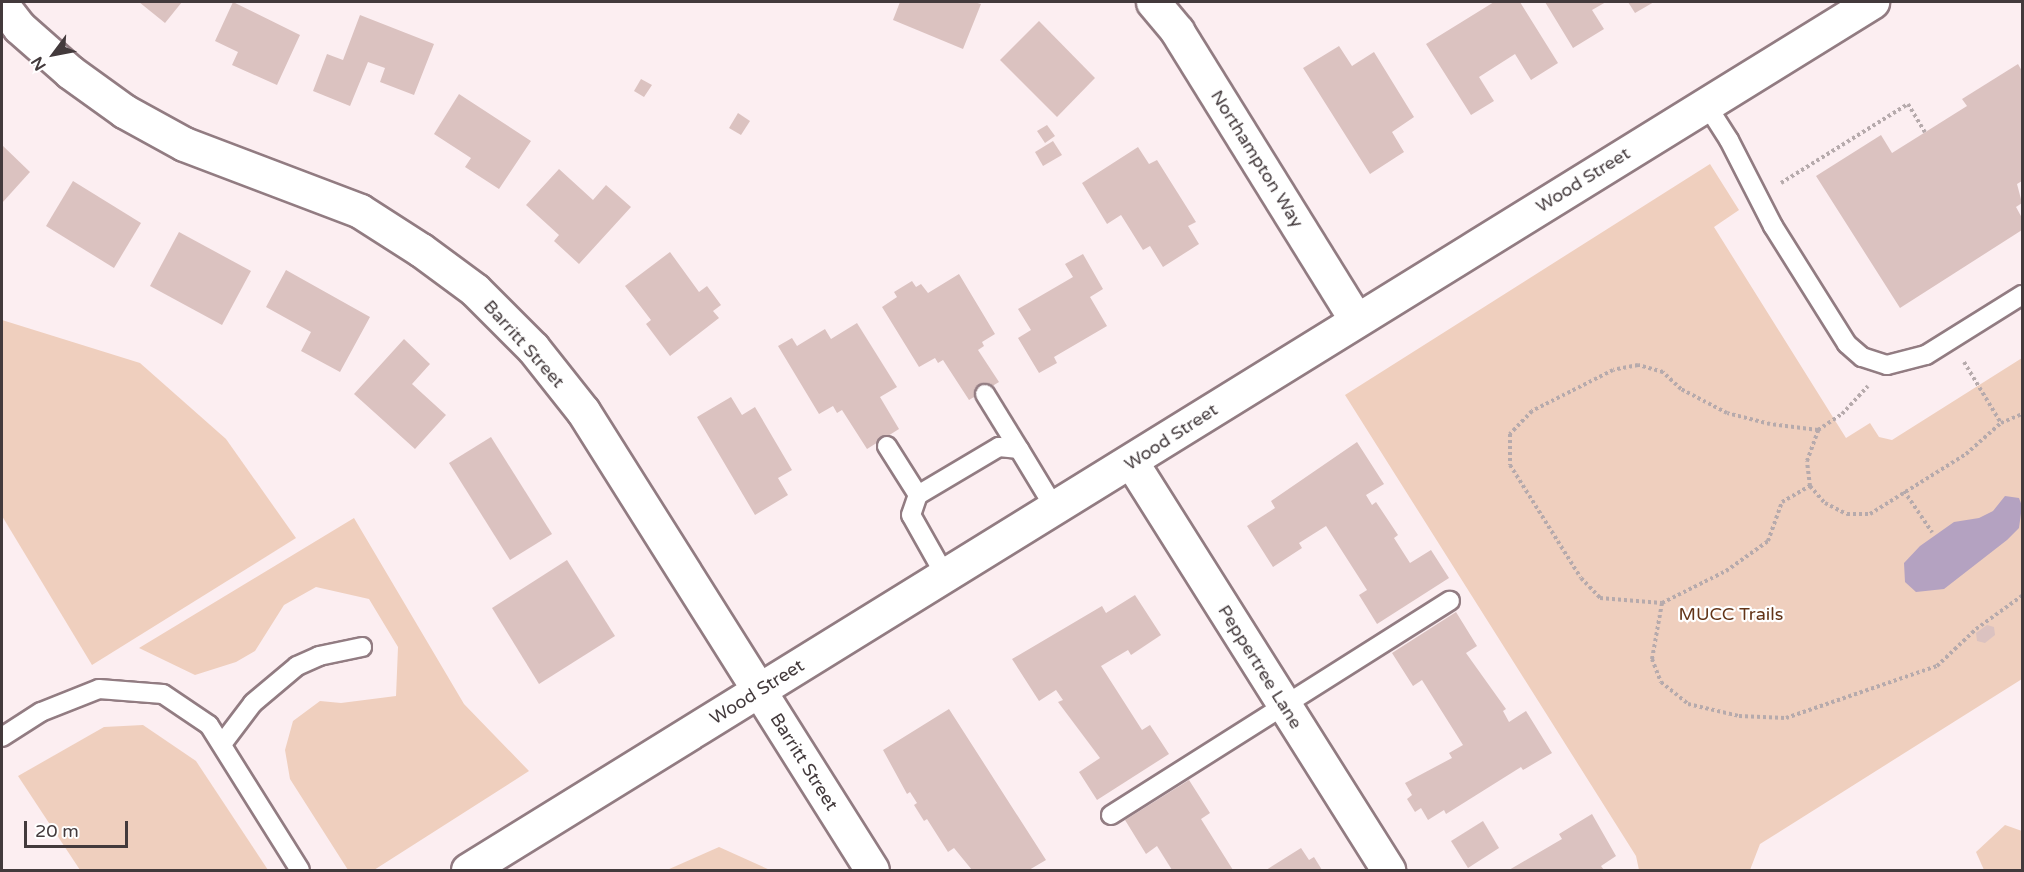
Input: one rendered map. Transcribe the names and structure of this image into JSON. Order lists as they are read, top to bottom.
{
  "streets": {
    "street": [
      "Northampton Way",
      "Wood Street",
      "Barritt Street",
      "Peppertree Lane"
    ]
  },
  "crossings": [
    ["Northampton Way", "Wood Street"],
    ["Wood Street", "Barritt Street"],
    ["Wood Street", "Peppertree Lane"]
  ],
  "parks": ["MUCC Trails"],
  "scale_bar": "20 m",
  "north": "bottom left"
}
